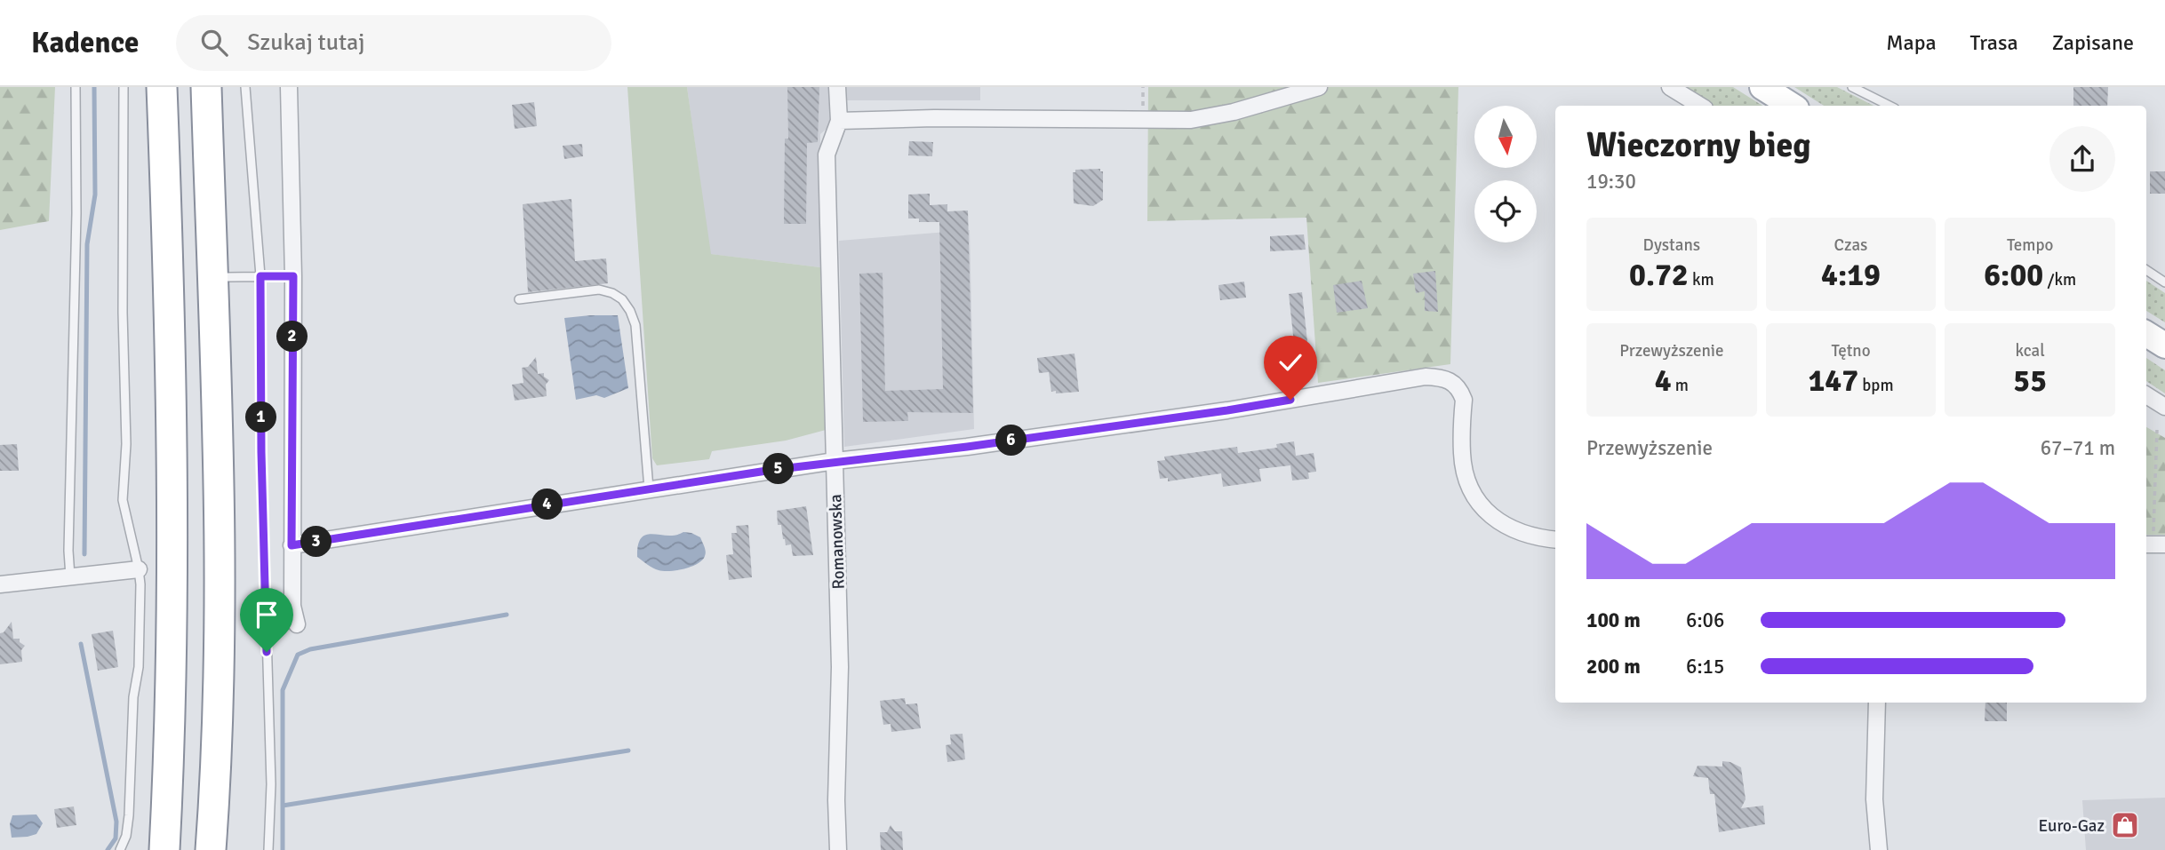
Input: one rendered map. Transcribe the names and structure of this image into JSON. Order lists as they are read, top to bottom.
{
  "streets": {
    "street": ["Romanowska"]
  },
  "places": {
    "shop": ["Euro-Gaz"]
  },
  "north": "bottom",
  "page": {
    "header": "Kadence",
    "search": "Szukaj tutaj",
    "nav": ["Mapa", "Trasa", "Zapisane"],
    "heading": ["Wieczorny bieg", "19:30"],
    "stats": [
      ["Dystans", "0.72 km"],
      ["Czas", "4:19"],
      ["Tempo", "6:00 /km"],
      ["Przewyższenie", "4 m"],
      ["Tętno", "147 bpm"],
      ["kcal", "55"]
    ],
    "pins": [
      "2",
      "1",
      "6",
      "5",
      "4",
      "3"
    ],
    "chart": ["Przewyższenie", "67–71 m"],
    "list": [
      {
        "name": "100 m",
        "note": "6:06"
      },
      {
        "name": "200 m",
        "note": "6:15"
      }
    ]
  }
}
